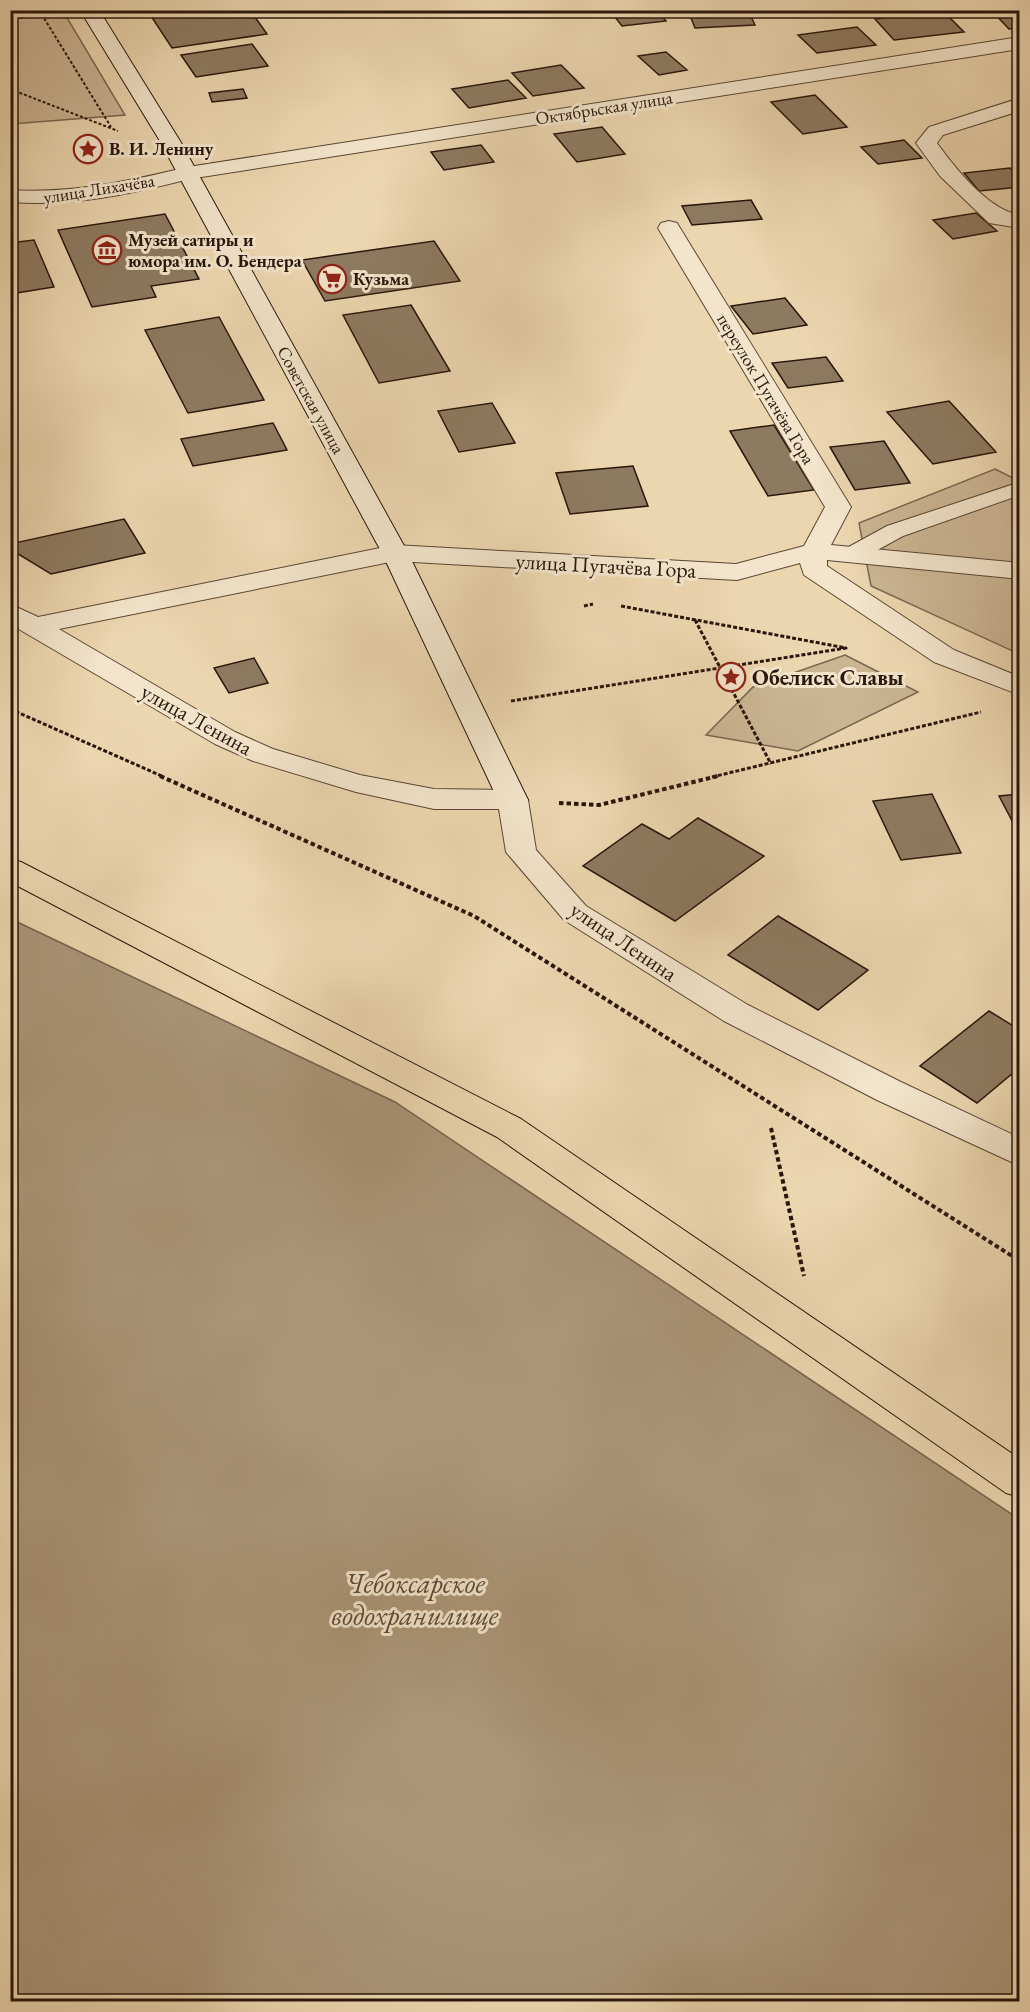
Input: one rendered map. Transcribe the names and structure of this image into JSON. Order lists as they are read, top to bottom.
{
  "streets": {
    "street": [
      "Октябрьская улица",
      "улица Лихачёва",
      "переулок Пугачёва Гора",
      "Советская улица",
      "улица Пугачёва Гора",
      "улица Ленина"
    ]
  },
  "crossings": [
    ["Октябрьская улица", "улица Лихачёва"],
    ["Октябрьская улица", "Советская улица"],
    ["улица Лихачёва", "Советская улица"],
    ["переулок Пугачёва Гора", "улица Пугачёва Гора"],
    ["Советская улица", "улица Пугачёва Гора"],
    ["Советская улица", "улица Ленина"],
    ["улица Пугачёва Гора", "улица Ленина"]
  ],
  "water": ["Чебоксарское водохранилище"],
  "places": {
    "place": ["В. И. Ленину", "Обелиск Славы"],
    "museum": ["Музей сатиры и юмора им. О. Бендера"],
    "supermarket": ["Кузьма"]
  }
}
